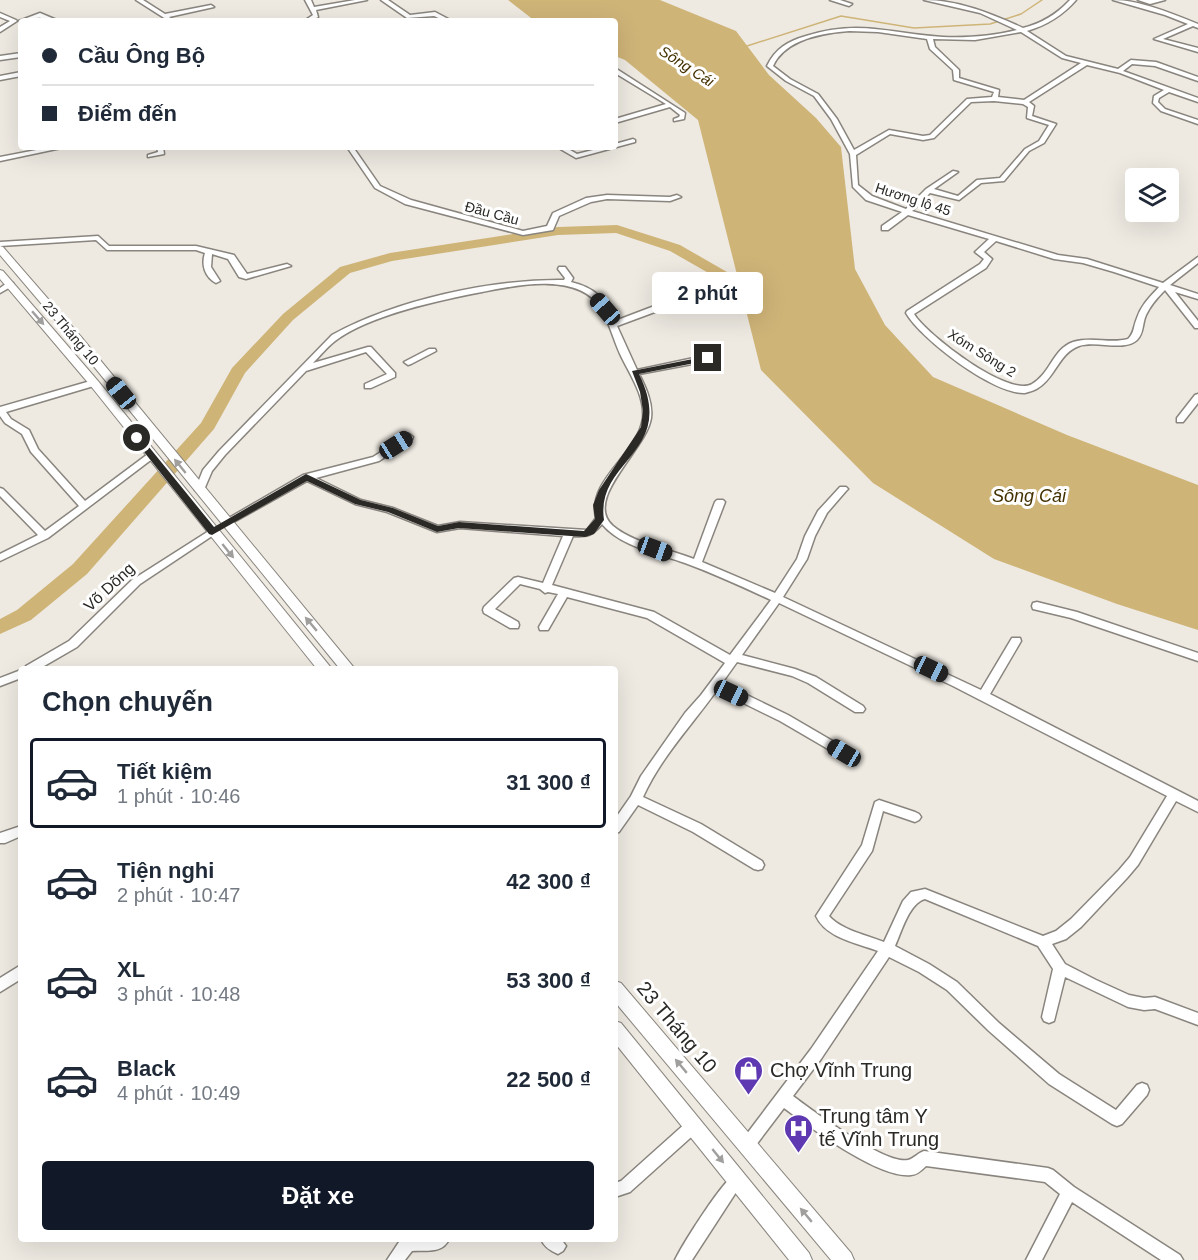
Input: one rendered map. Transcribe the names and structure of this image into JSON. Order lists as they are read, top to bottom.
{
  "streets": {
    "main road": ["23 Tháng 10"],
    "street": [
      "Hương lộ 45",
      "Đầu Cầu",
      "Xóm Sông 2",
      "Võ Dõng"
    ]
  },
  "crossings": [
    ["Hương lộ 45", "Xóm Sông 2"],
    ["23 Tháng 10", "Võ Dõng"]
  ],
  "water": ["Sông Cái"],
  "places": {
    "shop": ["Chợ Vĩnh Trung"],
    "hospital": ["Trung tâm Y tế Vĩnh Trung"]
  },
  "page": {
    "banner": ["Cầu Ông Bộ", "Điểm đến"],
    "bubble": "2 phút",
    "heading": "Chọn chuyến",
    "list": [
      {
        "name": "Tiết kiệm",
        "note": "1 phút · 10:46",
        "value": "31 300 ₫"
      },
      {
        "name": "Tiện nghi",
        "note": "2 phút · 10:47",
        "value": "42 300 ₫"
      },
      {
        "name": "XL",
        "note": "3 phút · 10:48",
        "value": "53 300 ₫"
      },
      {
        "name": "Black",
        "note": "4 phút · 10:49",
        "value": "22 500 ₫"
      }
    ],
    "buttons": "Đặt xe"
  }
}
